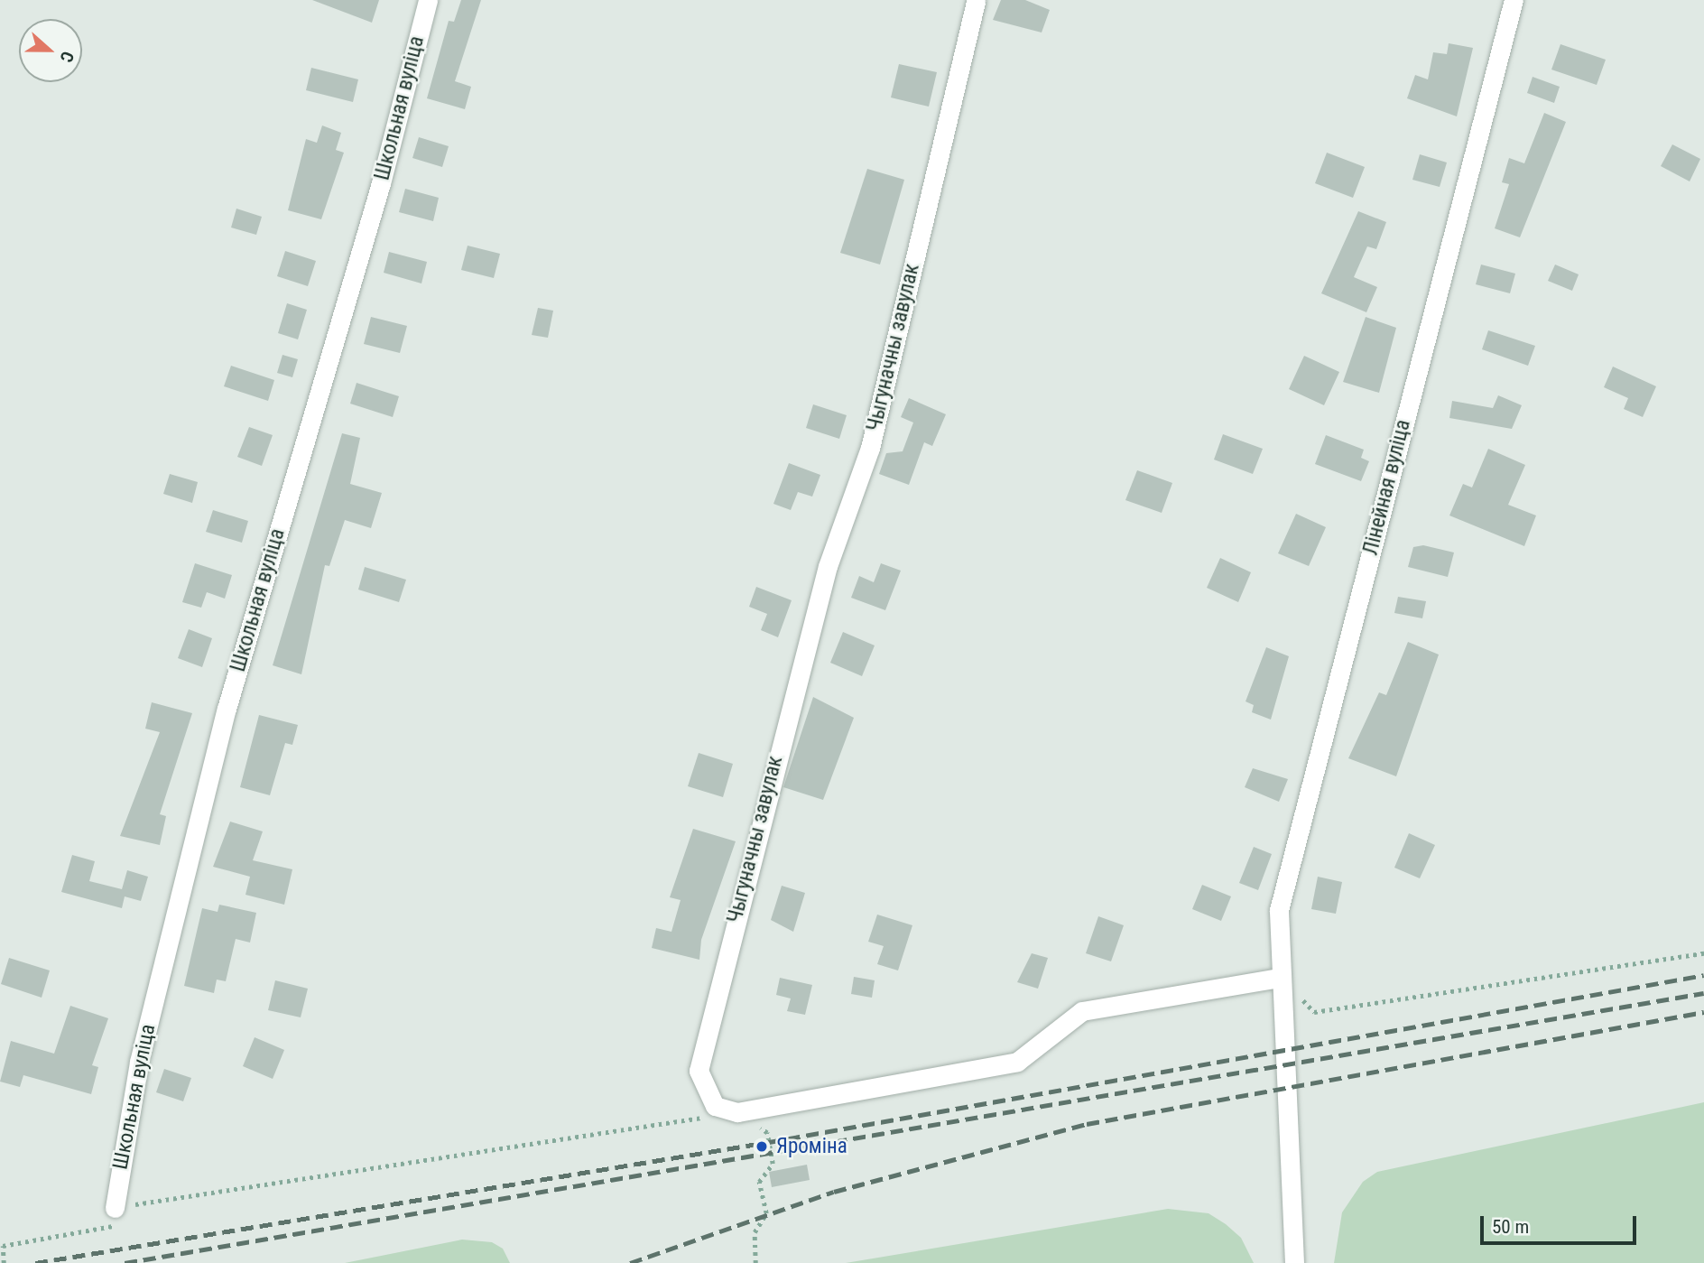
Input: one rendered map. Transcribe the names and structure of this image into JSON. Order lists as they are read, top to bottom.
{
  "streets": {
    "street": ["Школьная вуліца", "Чыгуначны завулак", "Лінейная вуліца"]
  },
  "places": ["Яроміна"],
  "scale_bar": "50 m",
  "north": "right"
}
